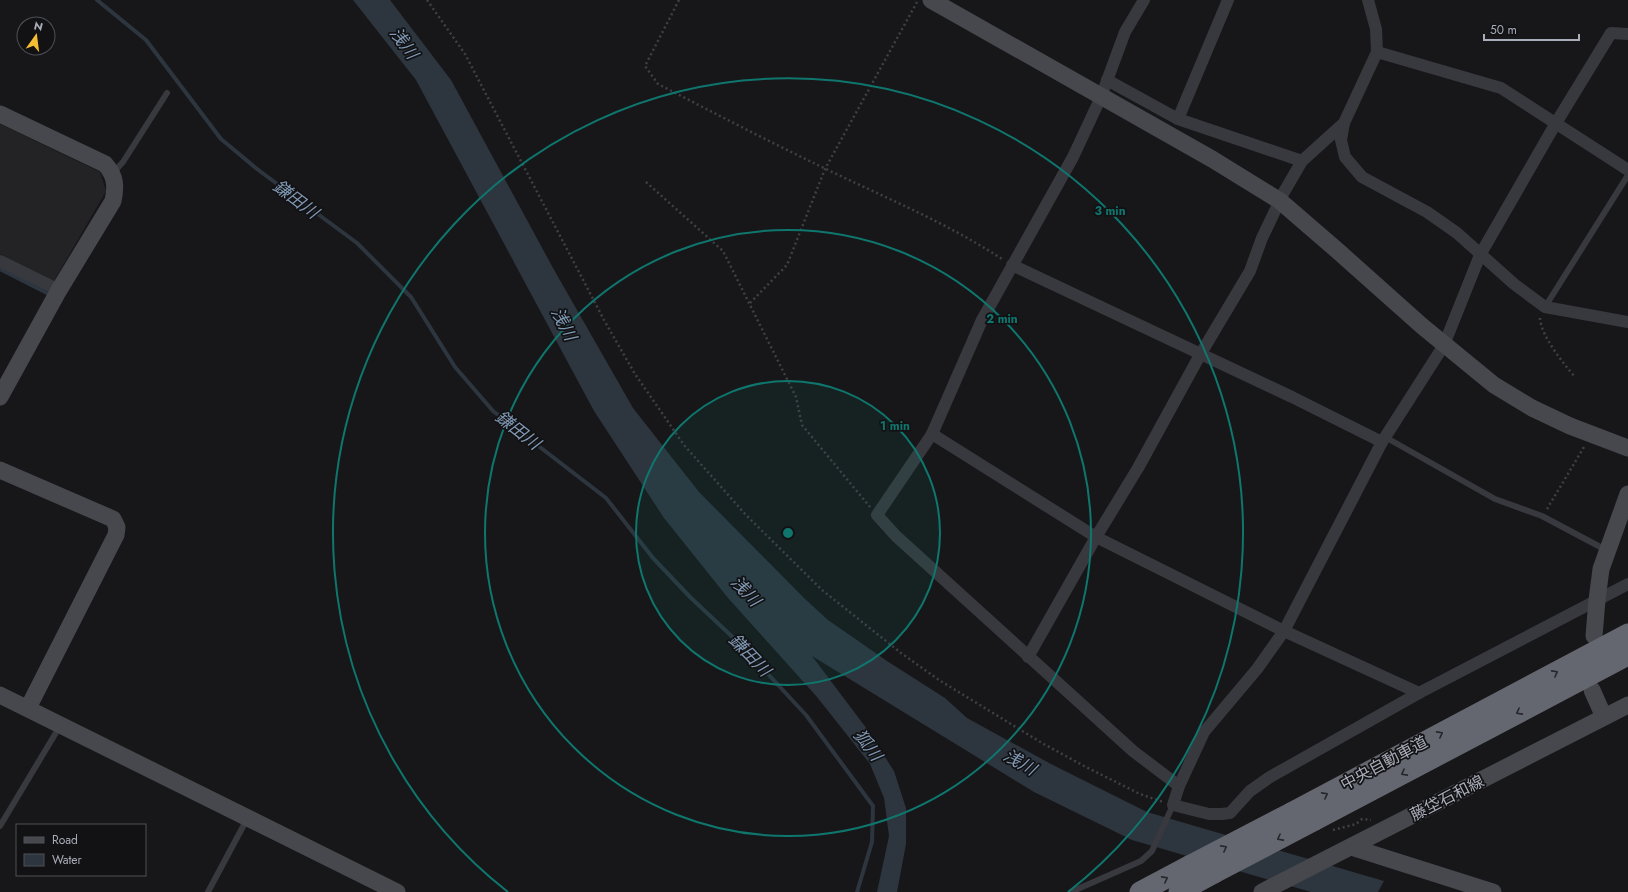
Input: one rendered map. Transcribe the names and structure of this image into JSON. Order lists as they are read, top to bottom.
{
  "streets": {
    "highway": ["中央自動車道"],
    "street": ["藤垈石和線"]
  },
  "water": ["浅川", "鎌田川", "狐川"],
  "legend": ["Road", "Water"],
  "scale_bar": "50 m",
  "north": "top",
  "rings": ["3 min", "2 min", "1 min"]
}
